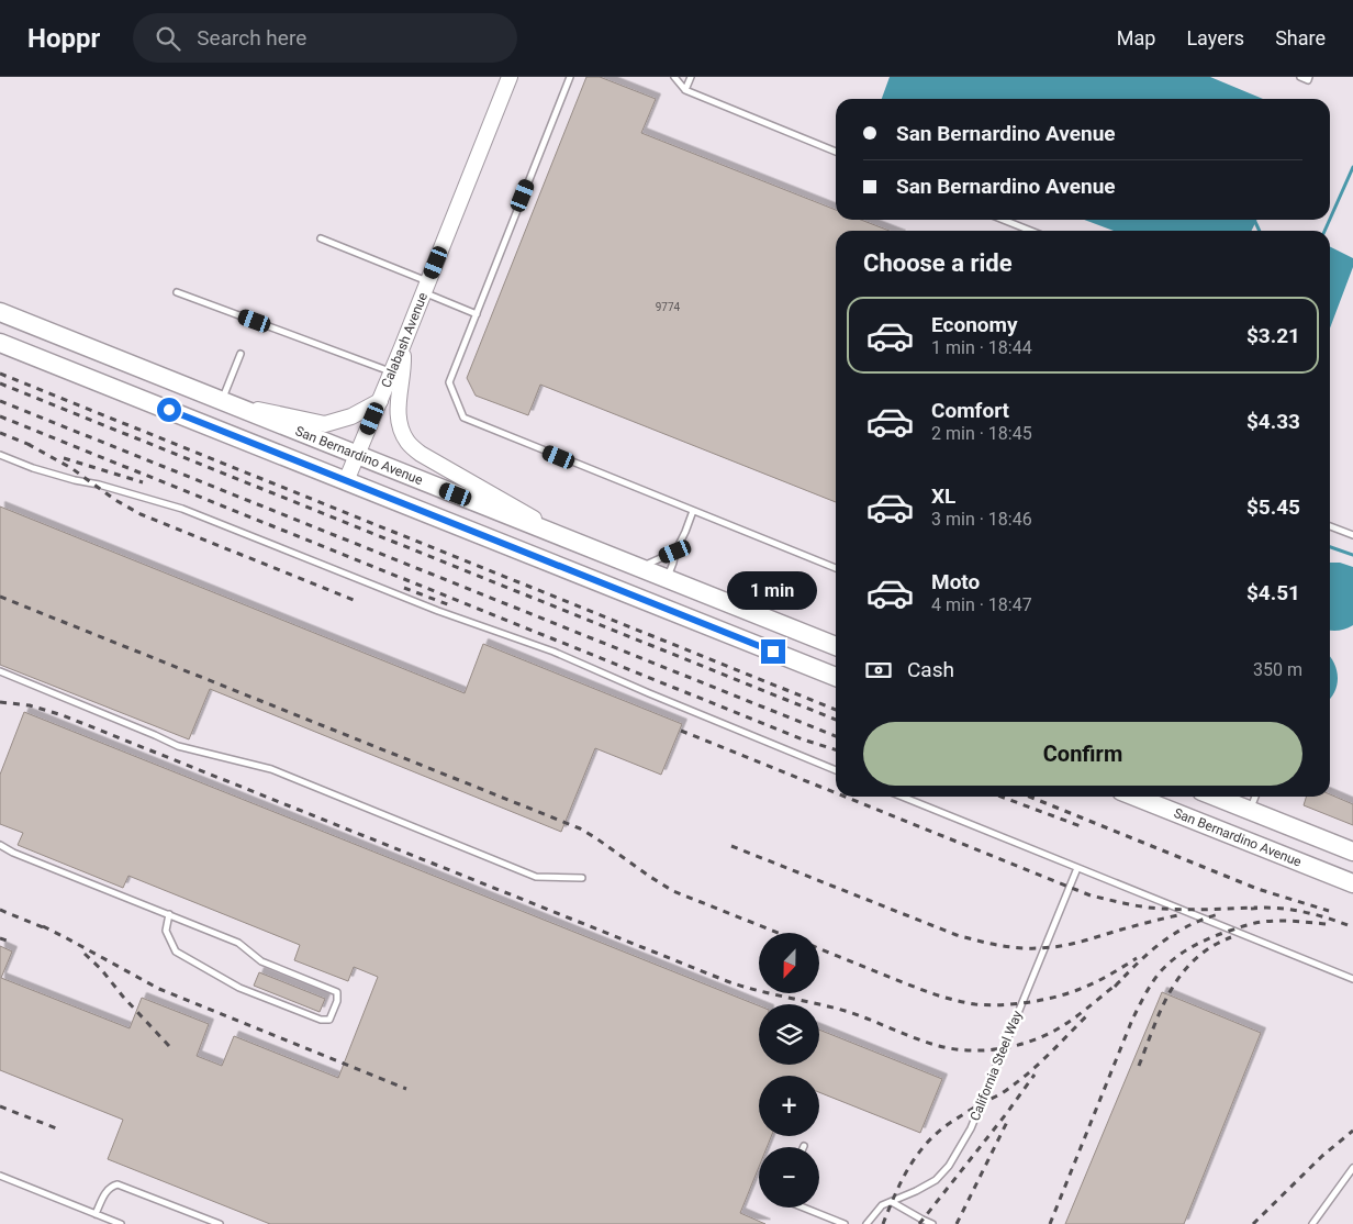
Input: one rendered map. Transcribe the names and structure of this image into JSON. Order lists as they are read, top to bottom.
{
  "streets": {
    "main road": ["San Bernardino Avenue"],
    "street": ["Calabash Avenue"],
    "lane": ["California Steel Way"]
  },
  "crossings": [
    ["Calabash Avenue", "San Bernardino Avenue"]
  ],
  "house_numbers": ["9774"],
  "north": "bottom",
  "page": {
    "header": "Hoppr",
    "search": "Search here",
    "nav": ["Map", "Layers", "Share"],
    "banner": ["San Bernardino Avenue", "San Bernardino Avenue"],
    "heading": "Choose a ride",
    "list": [
      {
        "name": "Economy",
        "note": "1 min · 18:44",
        "value": "$3.21"
      },
      {
        "name": "Comfort",
        "note": "2 min · 18:45",
        "value": "$4.33"
      },
      {
        "name": "XL",
        "note": "3 min · 18:46",
        "value": "$5.45"
      },
      {
        "name": "Moto",
        "note": "4 min · 18:47",
        "value": "$4.51"
      }
    ],
    "bubble": "1 min",
    "pay": ["Cash", "350 m"],
    "buttons": "Confirm",
    "map_buttons": ["+", "−"]
  }
}
